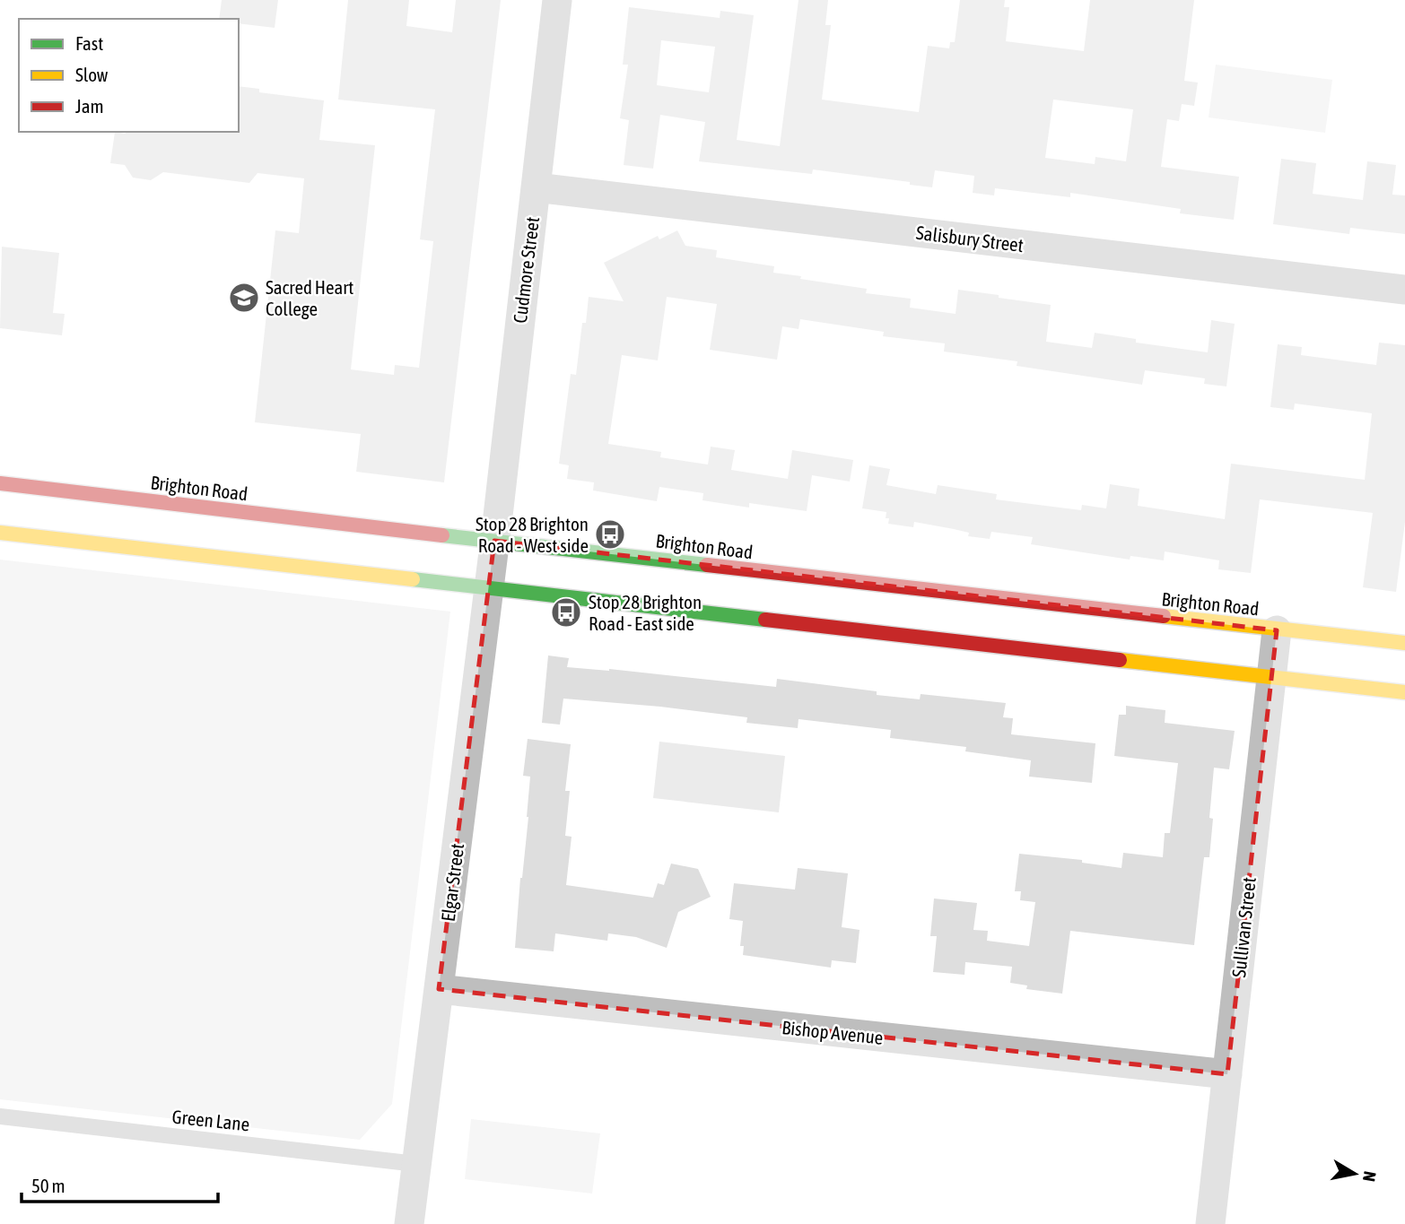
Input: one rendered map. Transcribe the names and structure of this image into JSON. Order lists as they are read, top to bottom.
{
  "streets": {
    "main road": ["Brighton Road"],
    "street": [
      "Salisbury Street",
      "Cudmore Street",
      "Elgar Street",
      "Sullivan Street",
      "Bishop Avenue"
    ],
    "lane": ["Green Lane"]
  },
  "crossings": [
    ["Salisbury Street", "Cudmore Street"],
    ["Cudmore Street", "Brighton Road"],
    ["Cudmore Street", "Elgar Street"],
    ["Brighton Road", "Elgar Street"],
    ["Brighton Road", "Sullivan Street"],
    ["Elgar Street", "Bishop Avenue"],
    ["Elgar Street", "Green Lane"],
    ["Sullivan Street", "Bishop Avenue"]
  ],
  "places": {
    "school or university": ["Sacred Heart College"],
    "bus stop": ["Stop 28 Brighton Road - West side", "Stop 28 Brighton Road - East side"]
  },
  "legend": ["Fast", "Slow", "Jam"],
  "scale_bar": "50 m",
  "north": "right"
}
